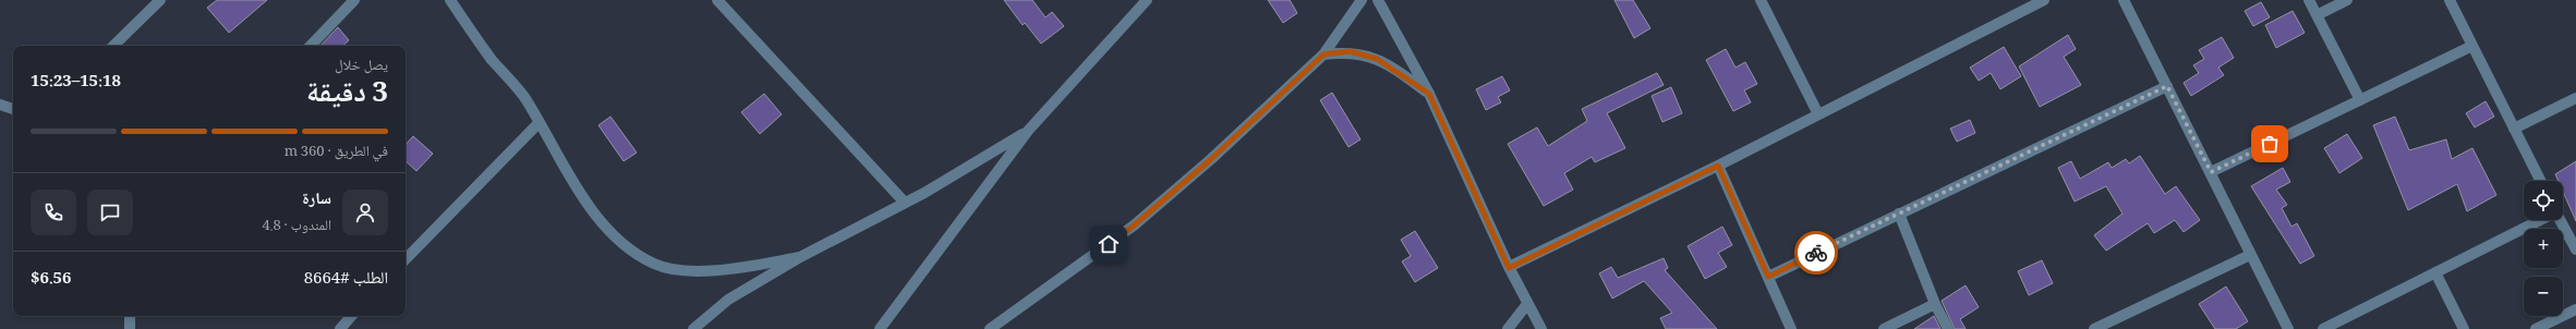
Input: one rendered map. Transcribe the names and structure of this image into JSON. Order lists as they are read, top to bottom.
{
  "page": {
    "heading": ["3 دقيقة", "يصل خلال", "15:18–15:23"],
    "panel": [
      "سارة",
      "المندوب · 4.8",
      "الطلب #8664",
      "$6.56"
    ],
    "bar": "في الطريق · 360 m",
    "map_buttons": ["+", "−"]
  }
}
